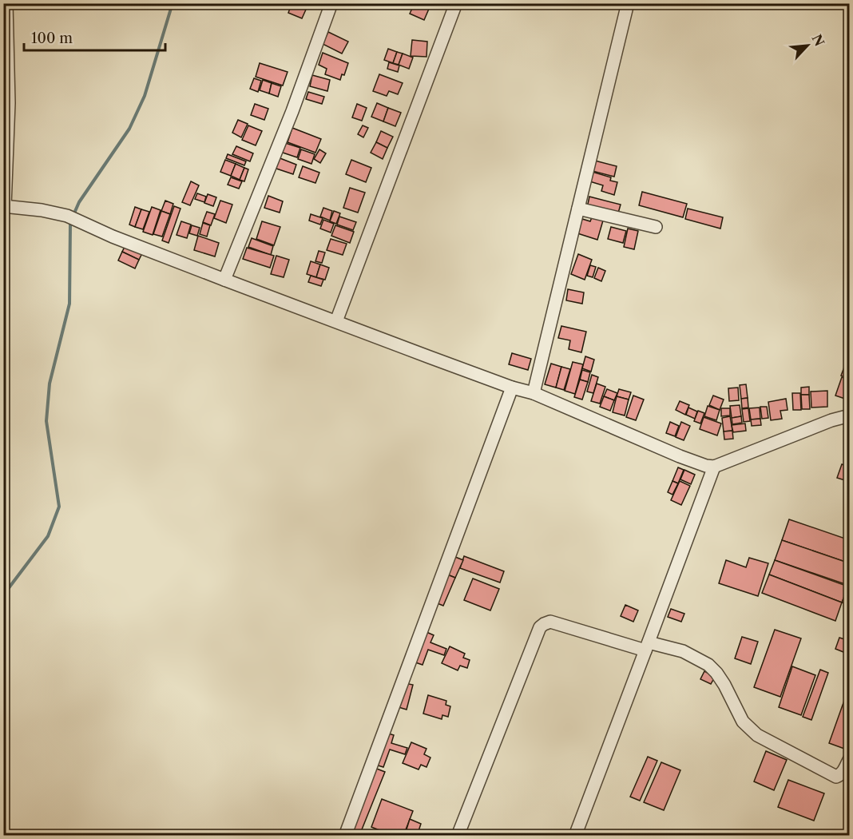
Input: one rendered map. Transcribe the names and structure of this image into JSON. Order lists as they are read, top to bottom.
{
  "scale_bar": "100 m",
  "north": "top right"
}
